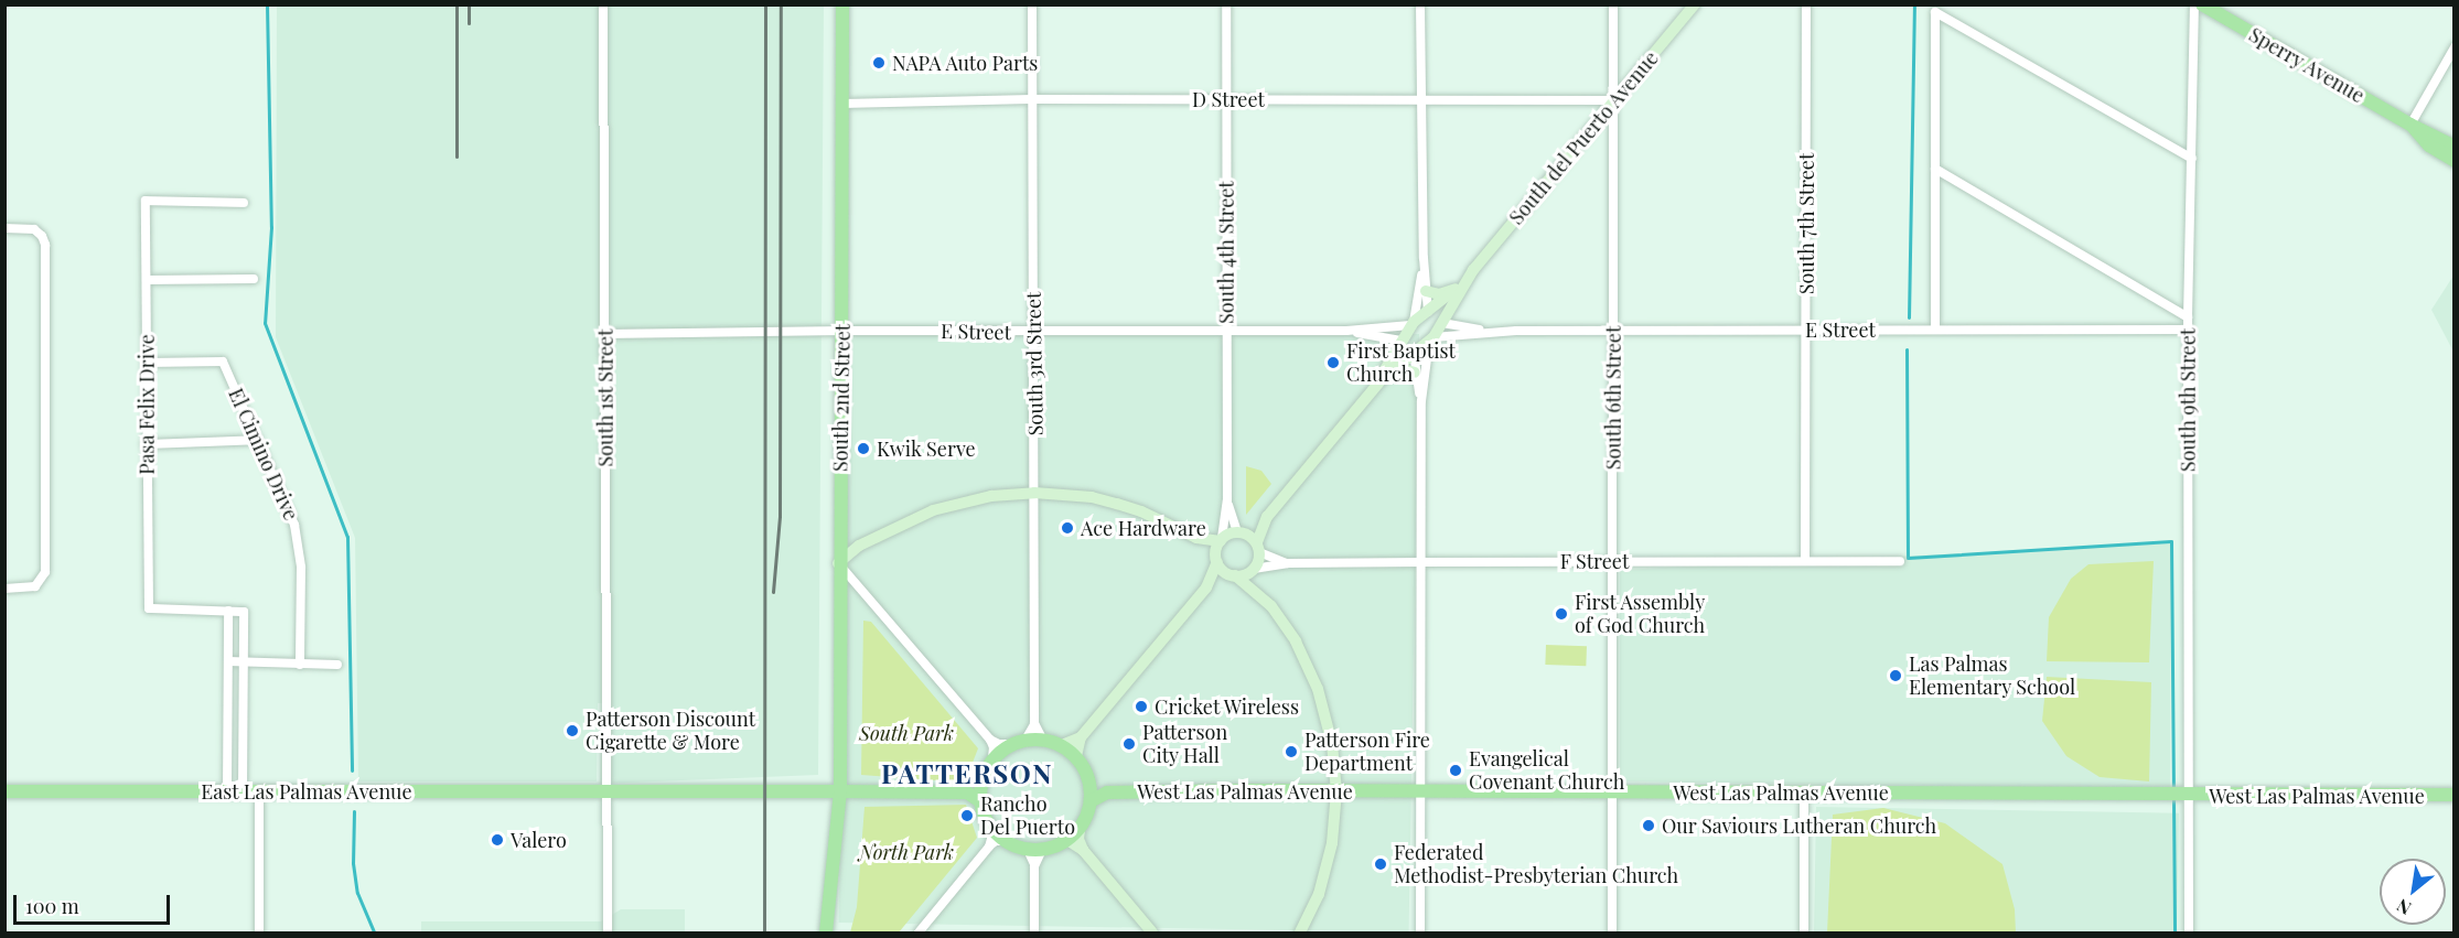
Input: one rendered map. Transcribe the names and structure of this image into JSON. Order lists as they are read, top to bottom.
{
  "streets": {
    "main road": [
      "Sperry Avenue",
      "South 2nd Street",
      "East Las Palmas Avenue",
      "West Las Palmas Avenue"
    ],
    "street": [
      "D Street",
      "South del Puerto Avenue",
      "South 7th Street",
      "South 4th Street",
      "E Street",
      "South 3rd Street",
      "South 1st Street",
      "South 6th Street",
      "South 9th Street",
      "Pasa Felix Drive",
      "El Cimino Drive",
      "F Street"
    ]
  },
  "crossings": [
    ["D Street", "South del Puerto Avenue"],
    ["D Street", "South 4th Street"],
    ["D Street", "South 3rd Street"],
    ["D Street", "South 2nd Street"],
    ["D Street", "South 6th Street"],
    ["South del Puerto Avenue", "South 4th Street"],
    ["South del Puerto Avenue", "E Street"],
    ["South del Puerto Avenue", "South 6th Street"],
    ["South del Puerto Avenue", "F Street"],
    ["South 7th Street", "E Street"],
    ["South 7th Street", "F Street"],
    ["South 4th Street", "E Street"],
    ["South 4th Street", "F Street"],
    ["E Street", "South 3rd Street"],
    ["E Street", "South 1st Street"],
    ["E Street", "South 2nd Street"],
    ["E Street", "South 6th Street"],
    ["E Street", "South 9th Street"],
    ["South 3rd Street", "West Las Palmas Avenue"],
    ["South 1st Street", "East Las Palmas Avenue"],
    ["South 6th Street", "F Street"],
    ["South 6th Street", "West Las Palmas Avenue"],
    ["South 9th Street", "West Las Palmas Avenue"],
    ["Pasa Felix Drive", "El Cimino Drive"]
  ],
  "districts": ["PATTERSON"],
  "parks": ["South Park", "North Park"],
  "places": [
    "NAPA Auto Parts",
    "First Baptist Church",
    "Kwik Serve",
    "Ace Hardware",
    "First Assembly of God Church",
    "Las Palmas Elementary School",
    "Cricket Wireless",
    "Patterson Discount Cigarette & More",
    "Patterson City Hall",
    "Patterson Fire Department",
    "Evangelical Covenant Church",
    "Rancho Del Puerto",
    "Our Saviours Lutheran Church",
    "Valero",
    "Federated Methodist-Presbyterian Church"
  ],
  "scale_bar": "100 m",
  "north": "bottom left"
}
